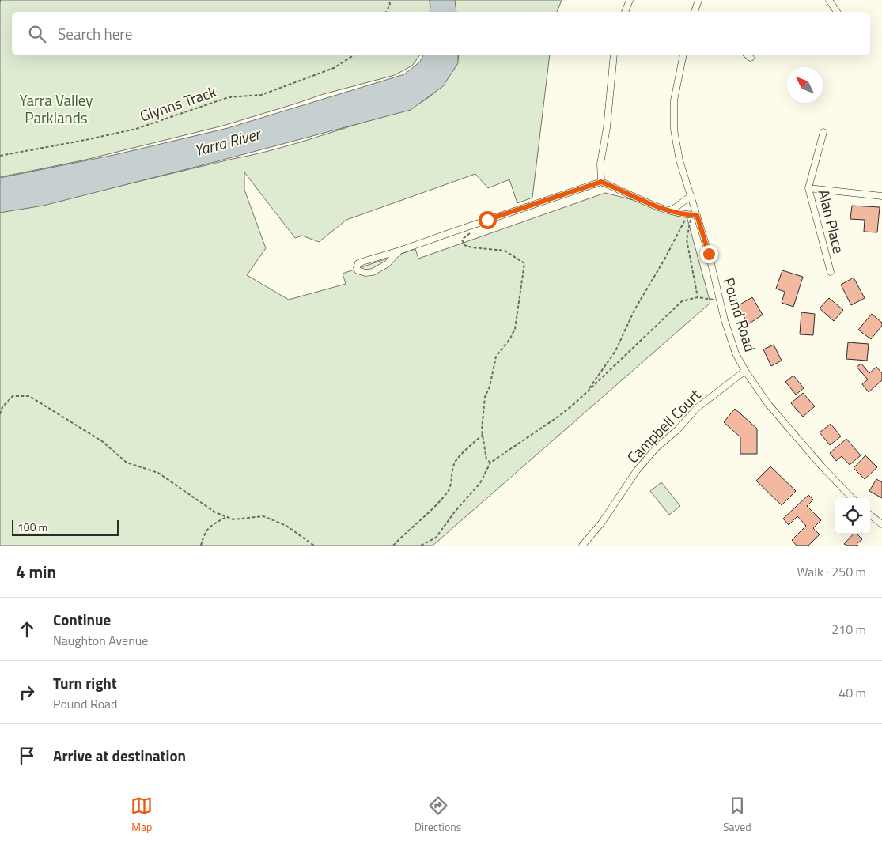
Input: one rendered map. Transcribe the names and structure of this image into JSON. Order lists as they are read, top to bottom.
{
  "streets": {
    "street": ["Alan Place", "Pound Road", "Campbell Court"],
    "path": ["Glynns Track"]
  },
  "crossings": [
    ["Pound Road", "Campbell Court"]
  ],
  "water": ["Yarra River"],
  "parks": ["Yarra Valley Parklands"],
  "scale_bar": "100 m",
  "north": "top left",
  "page": {
    "search": "Search here",
    "scale": "100 m",
    "heading": ["4 min", "Walk · 250 m"],
    "list": [
      ["Continue", "Naughton Avenue", "210 m"],
      ["Turn right", "Pound Road", "40 m"],
      "Arrive at destination"
    ],
    "nav": ["Map", "Directions", "Saved"]
  }
}
